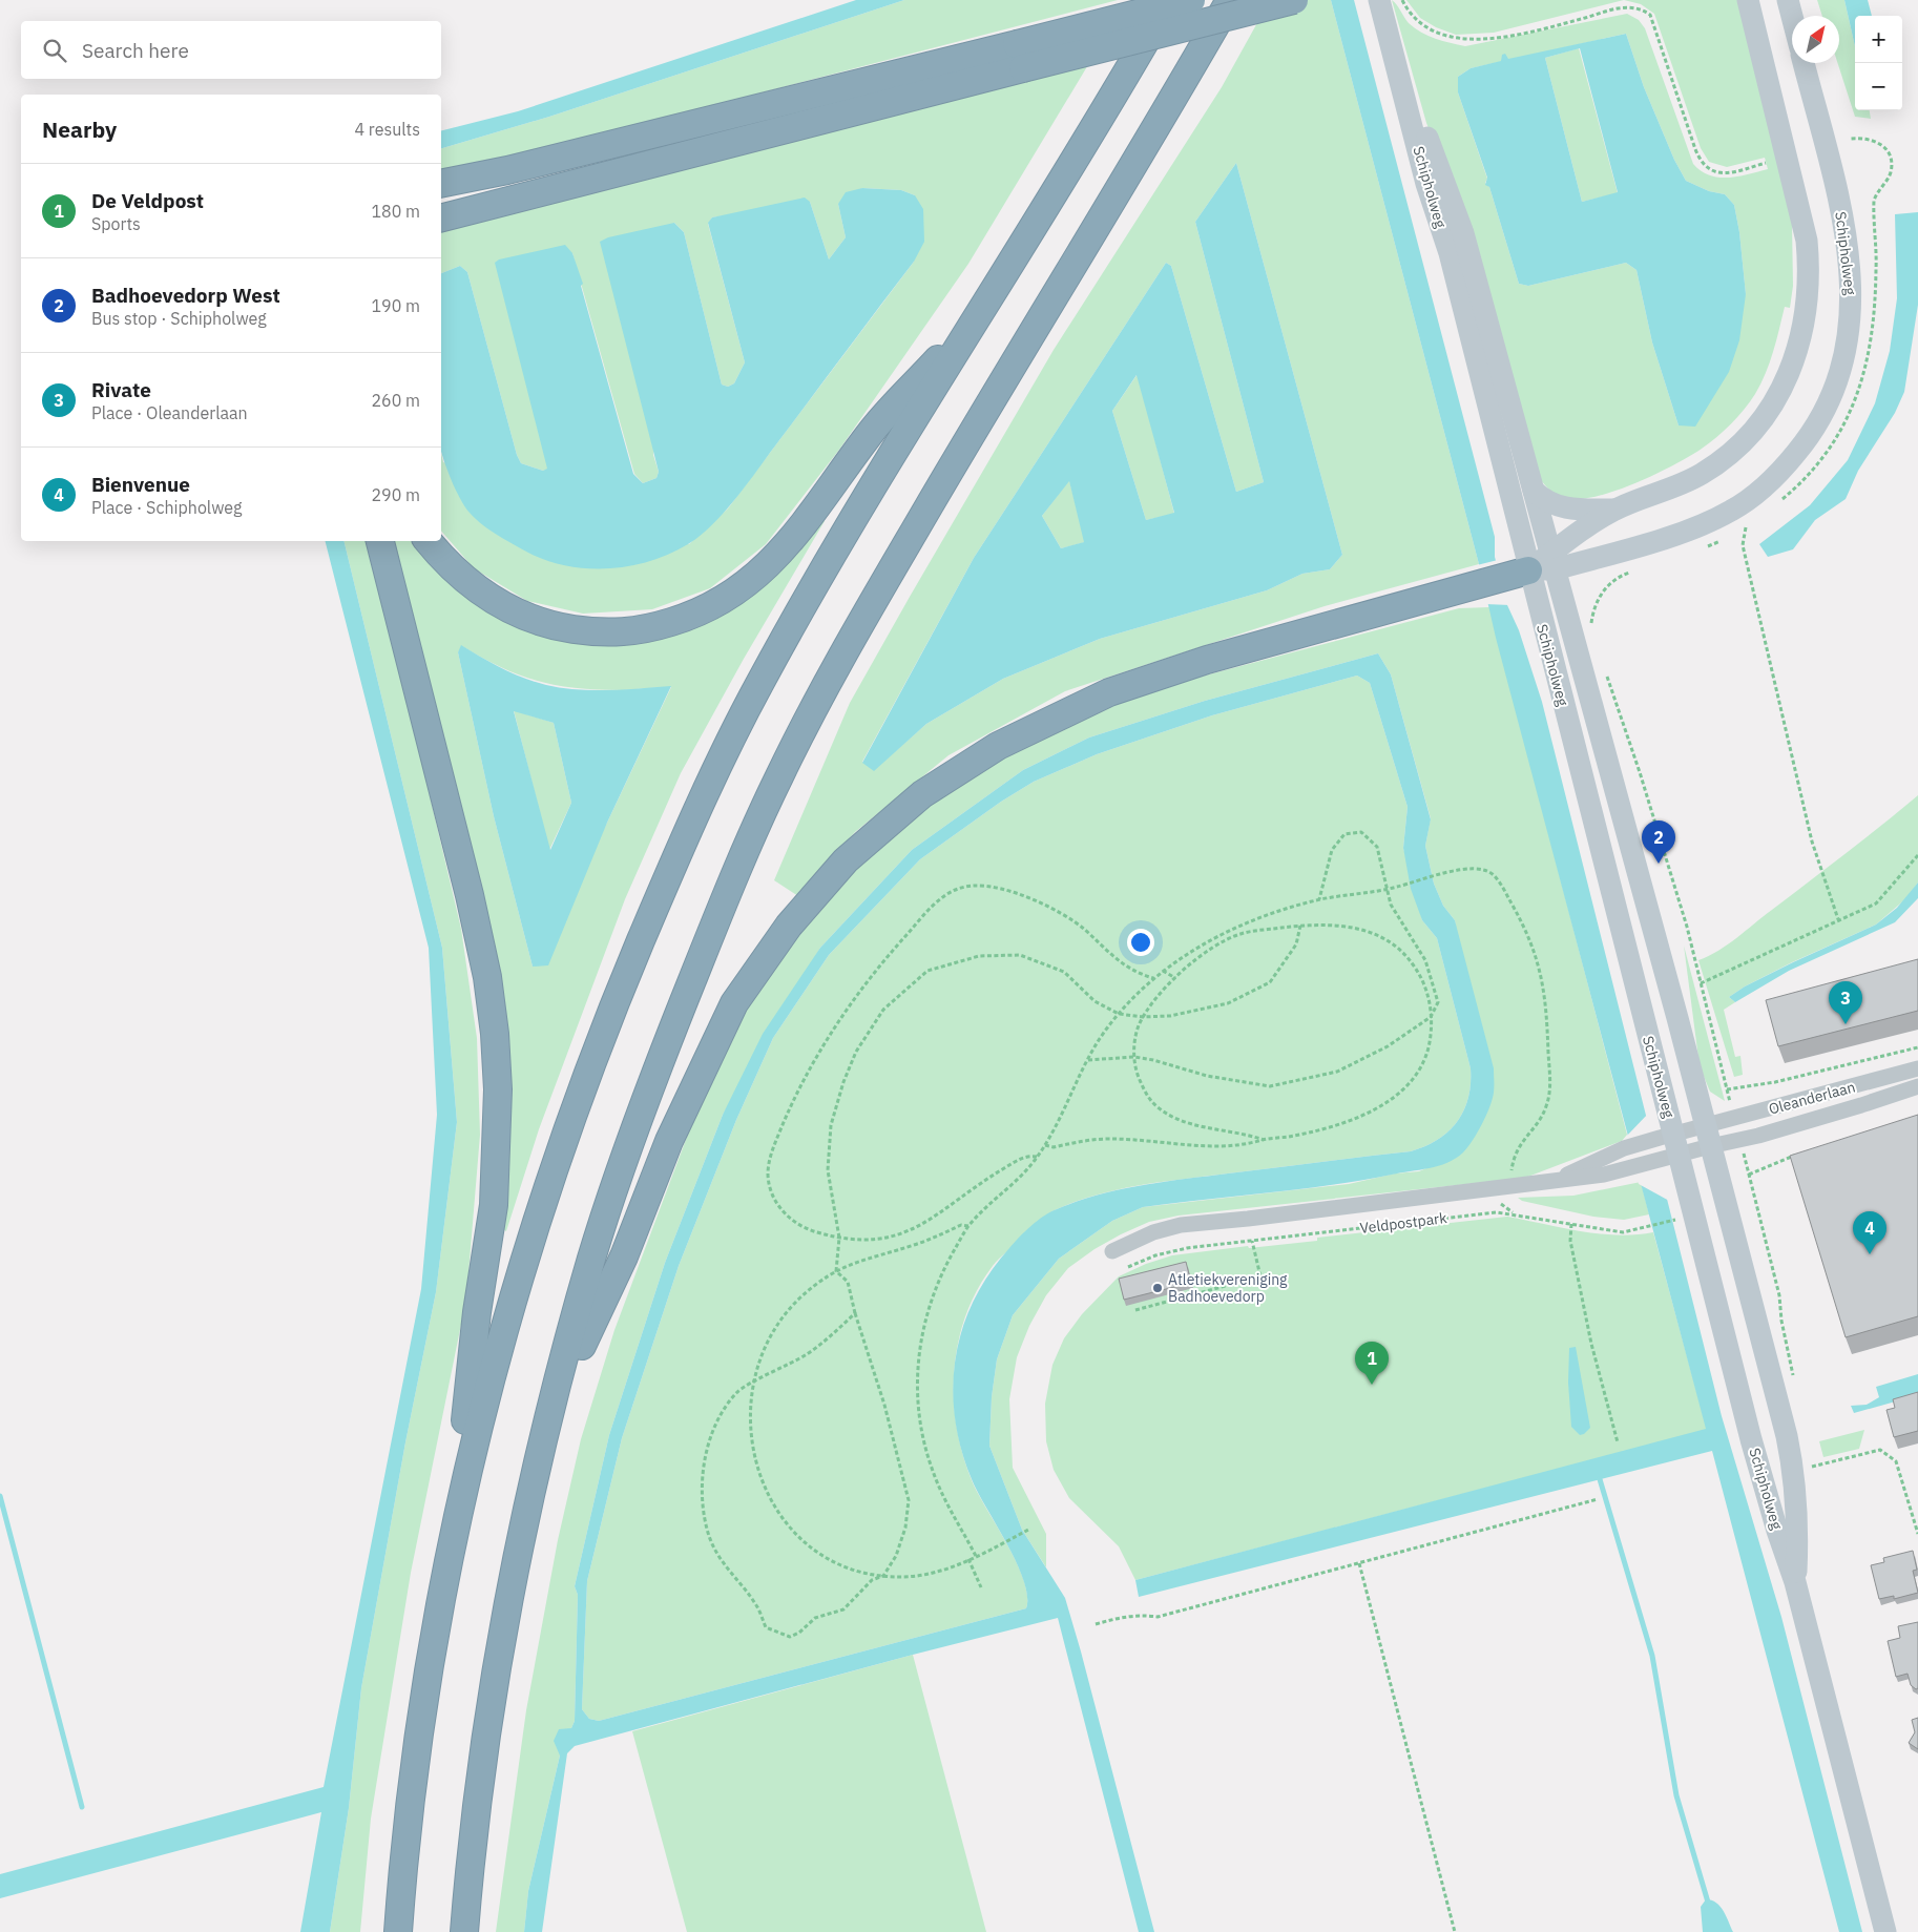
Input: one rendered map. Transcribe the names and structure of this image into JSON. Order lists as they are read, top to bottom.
{
  "streets": {
    "main road": ["Schipholweg"],
    "street": ["Oleanderlaan", "Veldpostpark"]
  },
  "crossings": [
    ["Schipholweg", "Oleanderlaan"],
    ["Schipholweg", "Veldpostpark"]
  ],
  "places": ["Atletiekvereniging Badhoevedorp"],
  "north": "top right",
  "page": {
    "map_buttons": ["+", "−"],
    "search": "Search here",
    "heading": ["Nearby", "4 results"],
    "list": [
      {
        "mark": "1",
        "name": "De Veldpost",
        "note": "Sports",
        "value": "180 m"
      },
      {
        "mark": "2",
        "name": "Badhoevedorp West",
        "note": "Bus stop · Schipholweg",
        "value": "190 m"
      },
      {
        "mark": "3",
        "name": "Rivate",
        "note": "Place · Oleanderlaan",
        "value": "260 m"
      },
      {
        "mark": "4",
        "name": "Bienvenue",
        "note": "Place · Schipholweg",
        "value": "290 m"
      }
    ],
    "pins": [
      "2",
      "3",
      "4",
      "1"
    ]
  }
}
